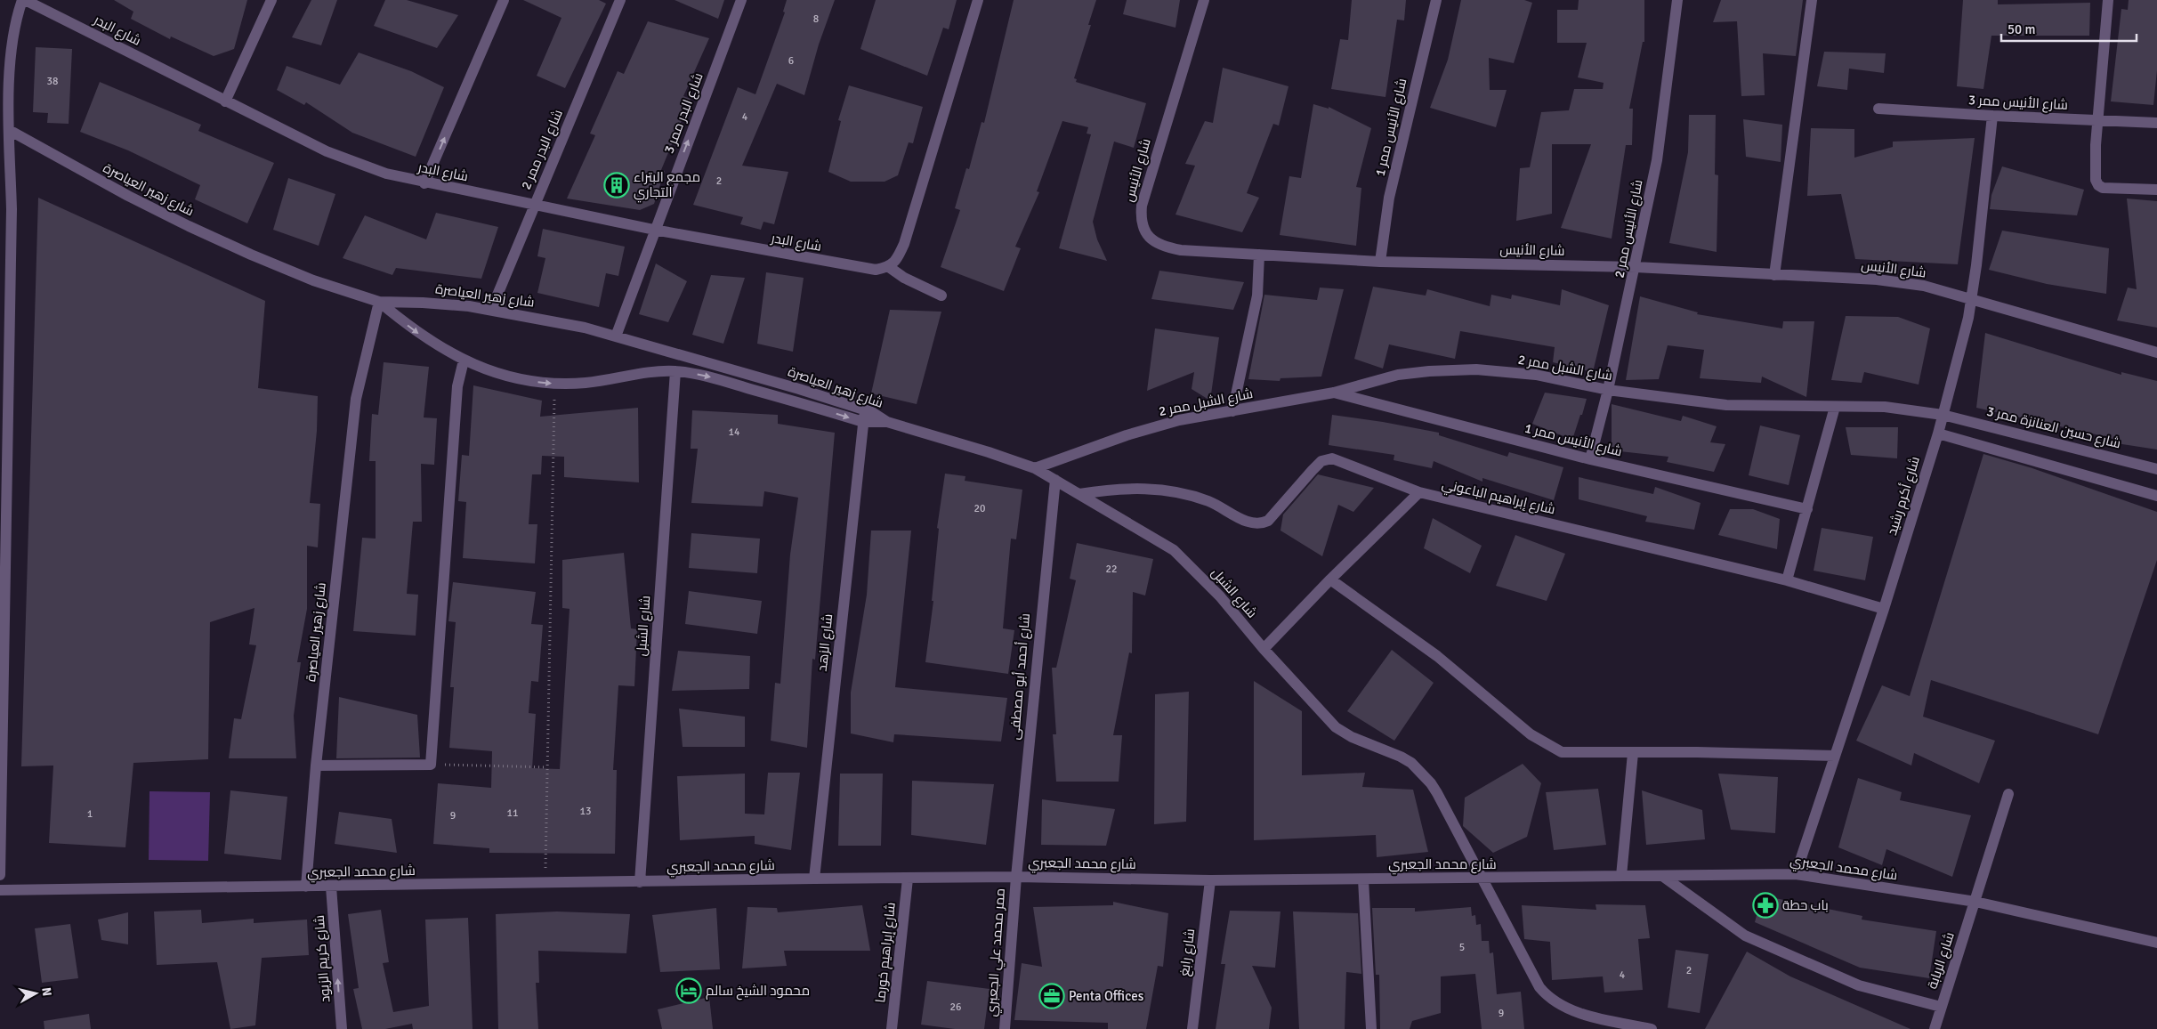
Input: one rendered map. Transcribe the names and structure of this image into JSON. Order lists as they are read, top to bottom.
{
  "streets": {
    "street": [
      "شارع البدر",
      "شارع الأنيس ممر 3",
      "شارع البدر ممر 3",
      "شارع الأنيس ممر 1",
      "شارع البدر ممر 2",
      "شارع الأنيس",
      "شارع زهير العياصرة",
      "شارع الأنيس ممر 2",
      "شارع الشبل ممر 2",
      "شارع حسين العنانزة ممر 3",
      "شارع أكرم رشيد",
      "شارع إبراهيم الباعوني",
      "شارع الشبل",
      "شارع الزهد",
      "شارع أحمد أبو مصطفى",
      "شارع محمد الجعبري",
      "شارع إبراهيم خورما",
      "ممر محمد علي الجعبري",
      "شارع رابغ",
      "شارع كريم الزيود",
      "شارع الربابة"
    ]
  },
  "crossings": [
    ["شارع البدر", "شارع البدر ممر 3"],
    ["شارع البدر", "شارع البدر ممر 2"],
    ["شارع الأنيس ممر 3", "شارع أكرم رشيد"],
    ["شارع البدر ممر 3", "شارع زهير العياصرة"],
    ["شارع الأنيس ممر 1", "شارع الأنيس"],
    ["شارع الأنيس ممر 1", "شارع الأنيس ممر 2"],
    ["شارع الأنيس ممر 1", "شارع الشبل ممر 2"],
    ["شارع البدر ممر 2", "شارع زهير العياصرة"],
    ["شارع الأنيس", "شارع الأنيس ممر 2"],
    ["شارع الأنيس", "شارع أكرم رشيد"],
    ["شارع زهير العياصرة", "شارع الشبل"],
    ["شارع زهير العياصرة", "شارع الزهد"],
    ["شارع زهير العياصرة", "شارع محمد الجعبري"],
    ["شارع الأنيس ممر 2", "شارع الشبل ممر 2"],
    ["شارع الشبل ممر 2", "شارع حسين العنانزة ممر 3"],
    ["شارع الشبل ممر 2", "شارع أكرم رشيد"],
    ["شارع الشبل ممر 2", "شارع الشبل"],
    ["شارع حسين العنانزة ممر 3", "شارع أكرم رشيد"],
    ["شارع أكرم رشيد", "شارع إبراهيم الباعوني"],
    ["شارع أكرم رشيد", "شارع محمد الجعبري"],
    ["شارع إبراهيم الباعوني", "شارع الشبل"],
    ["شارع الشبل", "شارع أحمد أبو مصطفى"],
    ["شارع الشبل", "شارع محمد الجعبري"],
    ["شارع الزهد", "شارع محمد الجعبري"],
    ["شارع أحمد أبو مصطفى", "شارع محمد الجعبري"],
    ["شارع أحمد أبو مصطفى", "ممر محمد علي الجعبري"],
    ["شارع محمد الجعبري", "شارع إبراهيم خورما"],
    ["شارع محمد الجعبري", "ممر محمد علي الجعبري"],
    ["شارع محمد الجعبري", "شارع رابغ"],
    ["شارع محمد الجعبري", "شارع كريم الزيود"],
    ["شارع محمد الجعبري", "شارع الربابة"]
  ],
  "one_way": ["شارع البدر ممر 3", "شارع كريم الزيود"],
  "places": {
    "building": ["مجمع البتراء التجاري"],
    "pharmacy": ["باب حطة"],
    "hotel": ["محمود الشيخ سالم"],
    "office": ["Penta Offices"]
  },
  "house_numbers": [
    "8",
    "6",
    "38",
    "4",
    "2",
    "14",
    "20",
    "22",
    "13",
    "11",
    "1",
    "9",
    "5",
    "2",
    "4",
    "26",
    "9"
  ],
  "scale_bar": "50 m",
  "north": "right"
}
